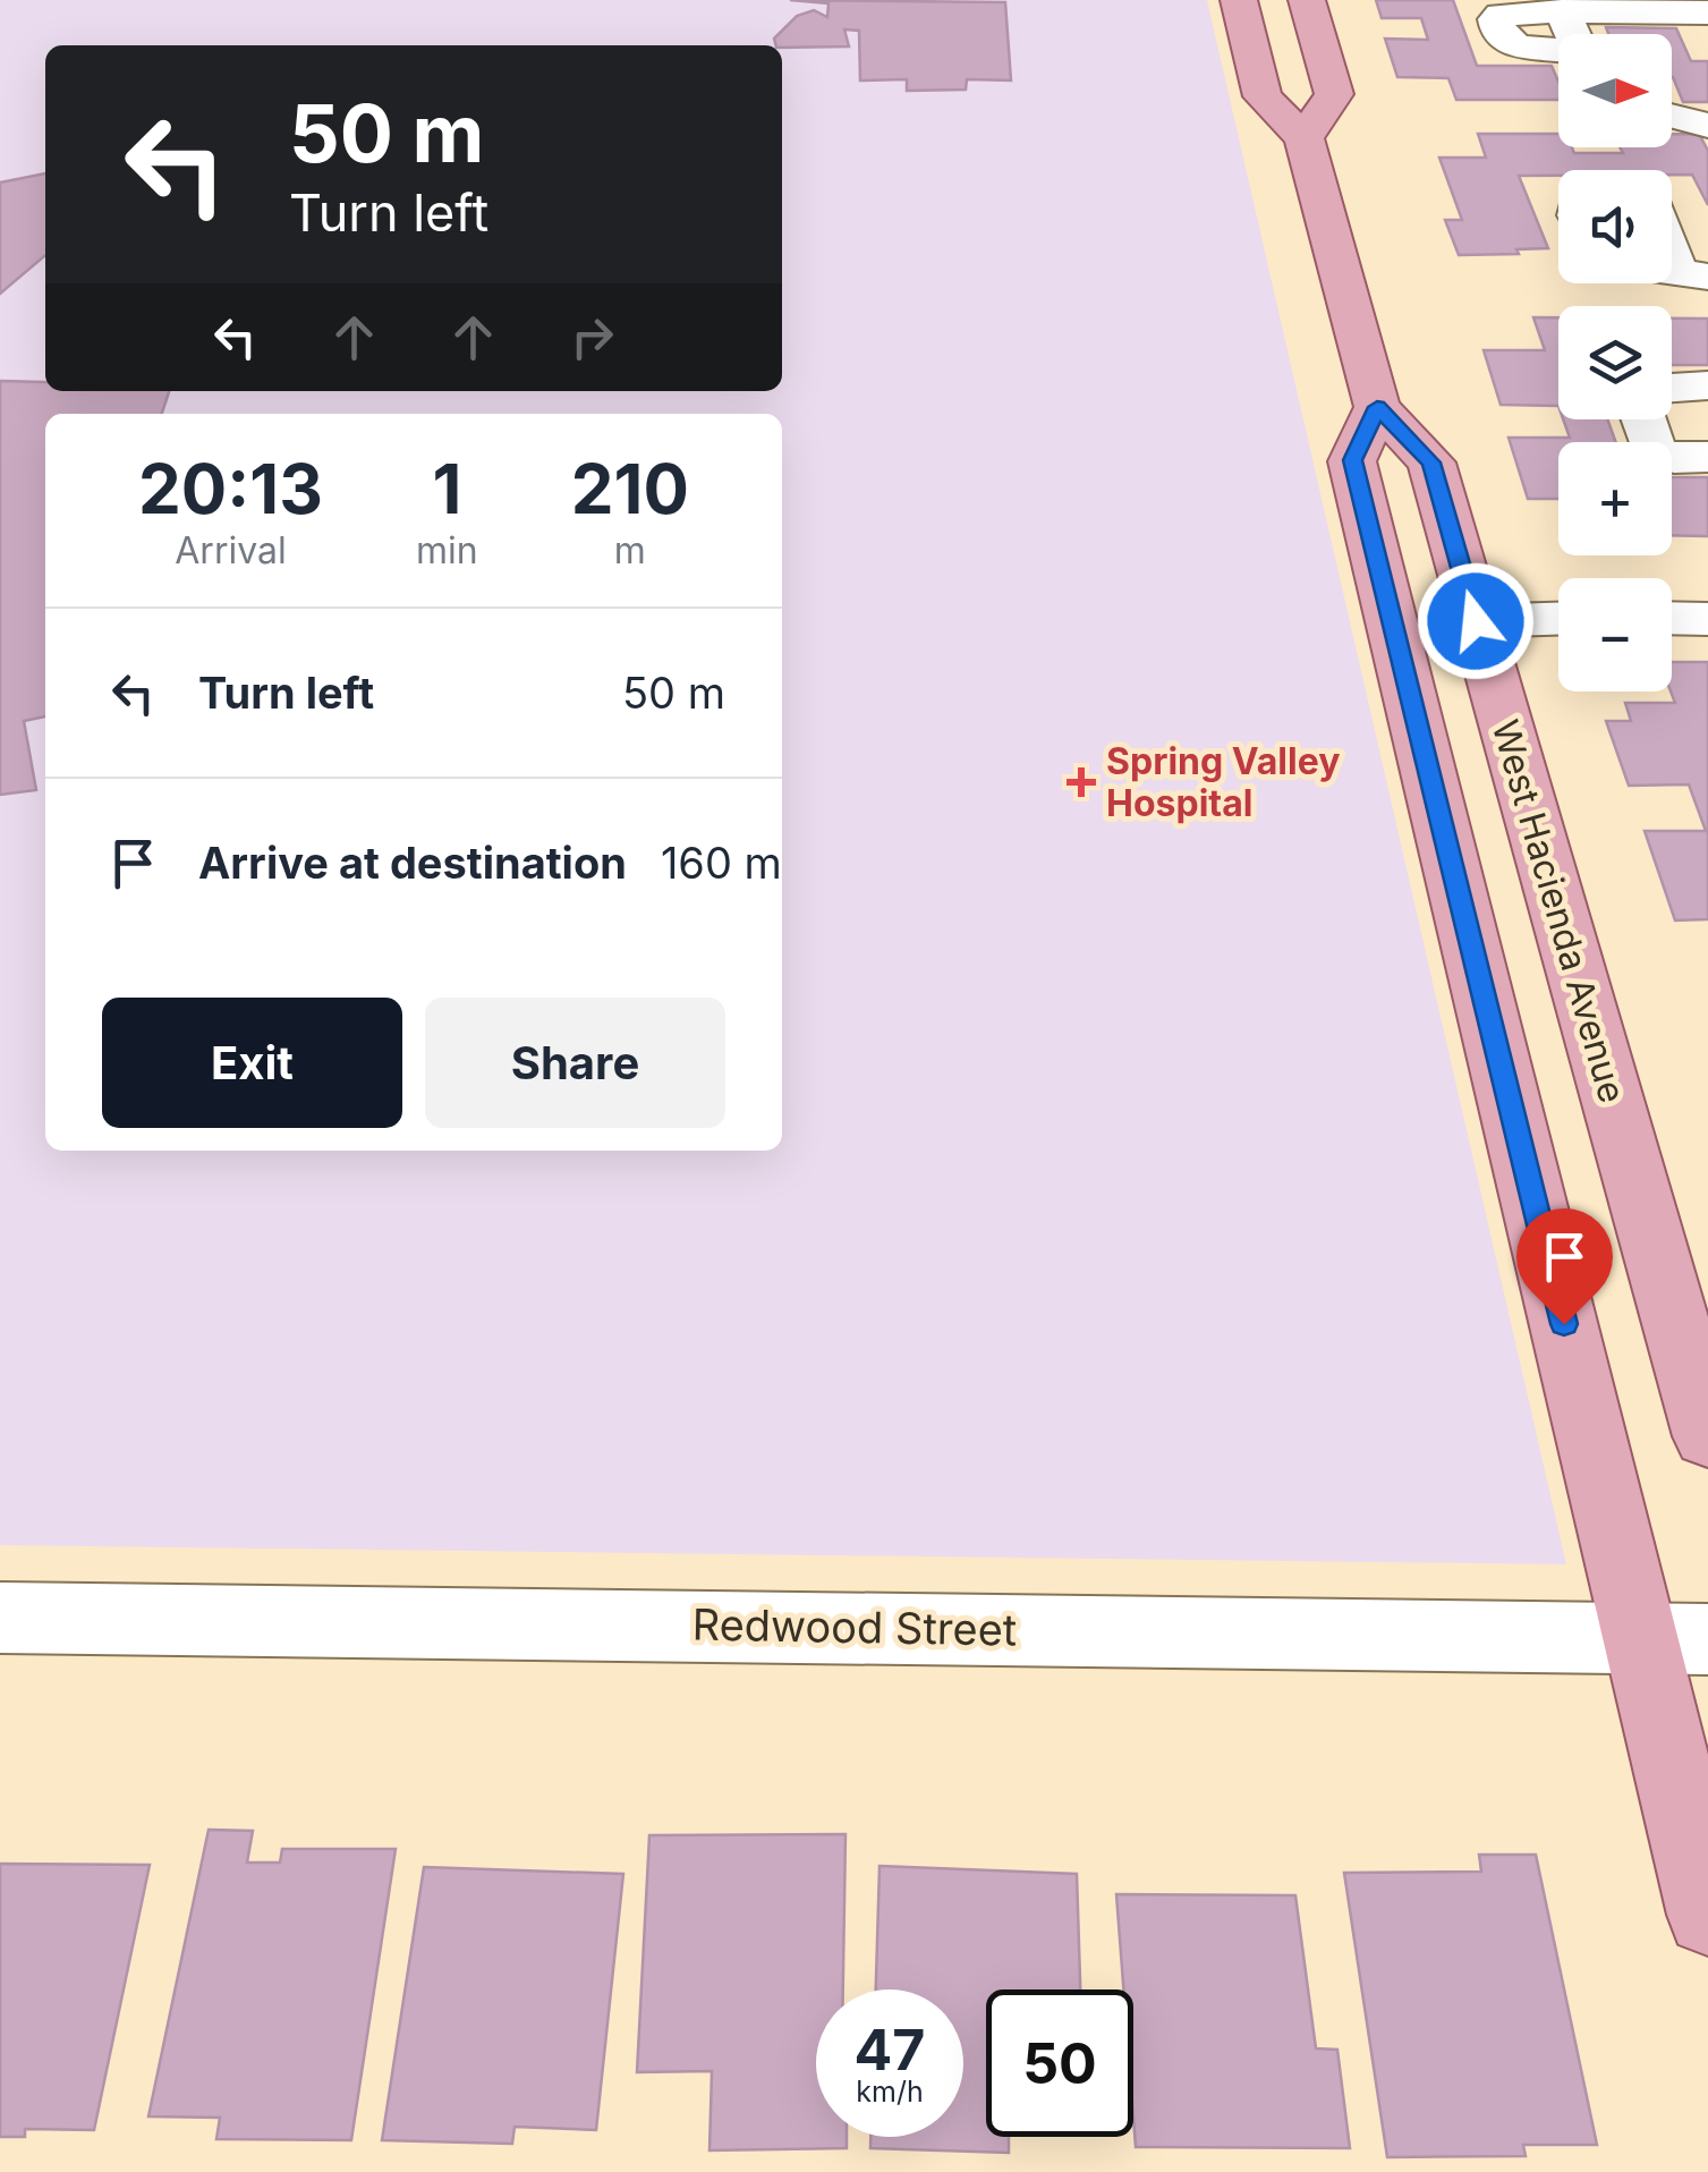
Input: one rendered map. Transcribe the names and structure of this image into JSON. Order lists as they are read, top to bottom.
{
  "streets": {
    "main road": ["West Hacienda Avenue"],
    "street": ["Redwood Street"]
  },
  "places": {
    "health": ["Spring Valley Hospital"]
  },
  "north": "right",
  "page": {
    "map_buttons": ["+", "−"],
    "turn": ["50 m", "Turn left"],
    "eta": [
      "20:13",
      "Arrival",
      "1",
      "min",
      "210",
      "m"
    ],
    "list": [
      {
        "name": "Turn left",
        "value": "50 m"
      },
      {
        "name": "Arrive at destination",
        "value": "160 m"
      }
    ],
    "buttons": ["Exit", "Share"],
    "speed": "47 km/h",
    "limit": "50"
  }
}
